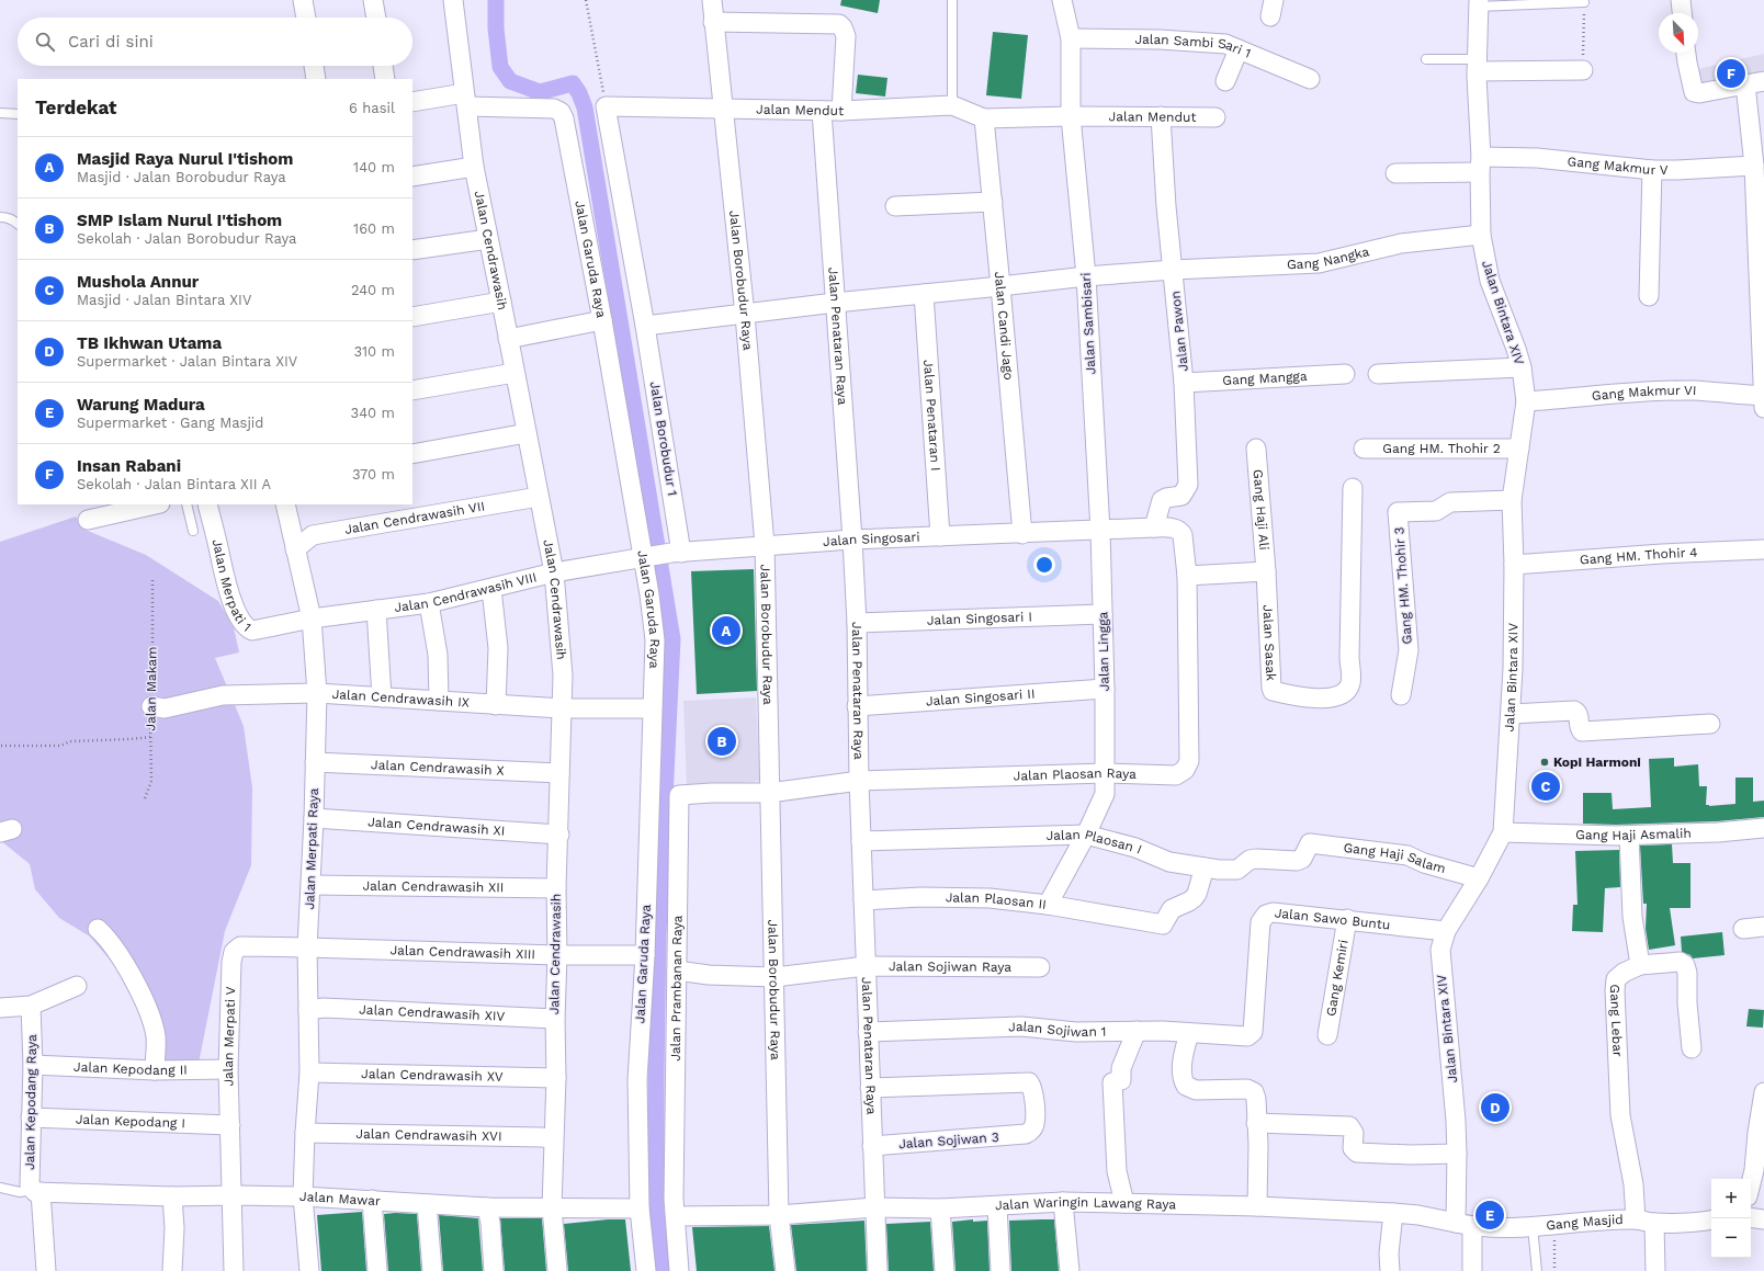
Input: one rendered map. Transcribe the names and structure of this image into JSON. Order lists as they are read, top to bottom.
{
  "streets": {
    "street": [
      "Jalan Sambi Sari 1",
      "Jalan Mendut",
      "Gang Makmur V",
      "Jalan Cendrawasih",
      "Gang Nangka",
      "Jalan Garuda Raya",
      "Jalan Borobudur Raya",
      "Jalan Bintara XIV",
      "Jalan Sambisari",
      "Jalan Candi Jago",
      "Jalan Pawon",
      "Jalan Penataran Raya",
      "Gang Mangga",
      "Gang Makmur VI",
      "Jalan Penataran I",
      "Jalan Borobudur 1",
      "Gang HM. Thohir 2",
      "Gang Haji Ali",
      "Jalan Cendrawasih VII",
      "Jalan Singosari",
      "Gang HM. Thohir 4",
      "Jalan Merpati 1",
      "Gang HM. Thohir 3",
      "Jalan Cendrawasih VIII",
      "Jalan Singosari I",
      "Jalan Sasak",
      "Jalan Lingga",
      "Jalan Singosari II",
      "Jalan Cendrawasih IX",
      "Jalan Cendrawasih X",
      "Jalan Plaosan Raya",
      "Jalan Cendrawasih XI",
      "Gang Haji Asmalih",
      "Jalan Plaosan I",
      "Jalan Merpati Raya",
      "Gang Haji Salam",
      "Jalan Cendrawasih XII",
      "Jalan Plaosan II",
      "Jalan Sawo Buntu",
      "Jalan Cendrawasih XIII",
      "Jalan Sojiwan Raya",
      "Gang Kemiri",
      "Jalan Prambanan Raya",
      "Jalan Cendrawasih XIV",
      "Gang Lebar",
      "Jalan Sojiwan 1",
      "Jalan Merpati V",
      "Jalan Kepodang II",
      "Jalan Cendrawasih XV",
      "Jalan Kepodang Raya",
      "Jalan Kepodang I",
      "Jalan Cendrawasih XVI",
      "Jalan Sojiwan 3",
      "Jalan Mawar",
      "Jalan Waringin Lawang Raya",
      "Gang Masjid"
    ],
    "path": ["Jalan Makam"]
  },
  "crossings": [
    ["Jalan Sambi Sari 1", "Jalan Sambisari"],
    ["Jalan Mendut", "Jalan Borobudur Raya"],
    ["Jalan Mendut", "Jalan Sambisari"],
    ["Jalan Mendut", "Jalan Candi Jago"],
    ["Jalan Mendut", "Jalan Pawon"],
    ["Jalan Mendut", "Jalan Penataran Raya"],
    ["Gang Makmur V", "Jalan Bintara XIV"],
    ["Jalan Cendrawasih", "Jalan Garuda Raya"],
    ["Jalan Cendrawasih", "Jalan Cendrawasih VII"],
    ["Jalan Cendrawasih", "Jalan Cendrawasih VIII"],
    ["Jalan Cendrawasih", "Jalan Cendrawasih IX"],
    ["Jalan Cendrawasih", "Jalan Cendrawasih X"],
    ["Jalan Cendrawasih", "Jalan Cendrawasih XI"],
    ["Jalan Cendrawasih", "Jalan Cendrawasih XII"],
    ["Jalan Cendrawasih", "Jalan Cendrawasih XIII"],
    ["Jalan Cendrawasih", "Jalan Cendrawasih XIV"],
    ["Jalan Cendrawasih", "Jalan Cendrawasih XV"],
    ["Jalan Cendrawasih", "Jalan Cendrawasih XVI"],
    ["Jalan Cendrawasih", "Jalan Mawar"],
    ["Gang Nangka", "Jalan Borobudur Raya"],
    ["Gang Nangka", "Jalan Bintara XIV"],
    ["Gang Nangka", "Jalan Sambisari"],
    ["Gang Nangka", "Jalan Candi Jago"],
    ["Gang Nangka", "Jalan Pawon"],
    ["Gang Nangka", "Jalan Penataran Raya"],
    ["Gang Nangka", "Jalan Penataran I"],
    ["Gang Nangka", "Jalan Borobudur 1"],
    ["Jalan Garuda Raya", "Jalan Borobudur 1"],
    ["Jalan Garuda Raya", "Jalan Singosari"],
    ["Jalan Garuda Raya", "Jalan Cendrawasih VIII"],
    ["Jalan Garuda Raya", "Jalan Cendrawasih IX"],
    ["Jalan Garuda Raya", "Jalan Cendrawasih XIII"],
    ["Jalan Garuda Raya", "Jalan Mawar"],
    ["Jalan Borobudur Raya", "Jalan Singosari"],
    ["Jalan Borobudur Raya", "Jalan Plaosan Raya"],
    ["Jalan Borobudur Raya", "Jalan Sojiwan Raya"],
    ["Jalan Borobudur Raya", "Jalan Prambanan Raya"],
    ["Jalan Borobudur Raya", "Jalan Waringin Lawang Raya"],
    ["Jalan Bintara XIV", "Gang Makmur VI"],
    ["Jalan Bintara XIV", "Gang HM. Thohir 2"],
    ["Jalan Bintara XIV", "Gang HM. Thohir 4"],
    ["Jalan Bintara XIV", "Gang HM. Thohir 3"],
    ["Jalan Bintara XIV", "Gang Haji Asmalih"],
    ["Jalan Bintara XIV", "Gang Haji Salam"],
    ["Jalan Bintara XIV", "Jalan Sawo Buntu"],
    ["Jalan Bintara XIV", "Gang Masjid"],
    ["Jalan Sambisari", "Jalan Singosari"],
    ["Jalan Sambisari", "Jalan Lingga"],
    ["Jalan Candi Jago", "Jalan Singosari"],
    ["Jalan Pawon", "Gang Mangga"],
    ["Jalan Penataran Raya", "Jalan Singosari"],
    ["Jalan Penataran Raya", "Jalan Singosari I"],
    ["Jalan Penataran Raya", "Jalan Singosari II"],
    ["Jalan Penataran Raya", "Jalan Plaosan Raya"],
    ["Jalan Penataran Raya", "Jalan Plaosan I"],
    ["Jalan Penataran Raya", "Jalan Plaosan II"],
    ["Jalan Penataran Raya", "Jalan Sojiwan Raya"],
    ["Jalan Penataran Raya", "Jalan Sojiwan 1"],
    ["Jalan Penataran Raya", "Jalan Sojiwan 3"],
    ["Jalan Penataran Raya", "Jalan Waringin Lawang Raya"],
    ["Jalan Penataran I", "Jalan Singosari"],
    ["Jalan Borobudur 1", "Jalan Singosari"],
    ["Jalan Borobudur 1", "Jalan Cendrawasih VIII"],
    ["Gang Haji Ali", "Jalan Sasak"],
    ["Jalan Cendrawasih VII", "Jalan Merpati Raya"],
    ["Jalan Singosari", "Jalan Cendrawasih VIII"],
    ["Jalan Singosari", "Jalan Lingga"],
    ["Jalan Merpati 1", "Jalan Cendrawasih VIII"],
    ["Jalan Merpati 1", "Jalan Merpati Raya"],
    ["Jalan Cendrawasih VIII", "Jalan Merpati Raya"],
    ["Jalan Singosari I", "Jalan Lingga"],
    ["Jalan Lingga", "Jalan Singosari II"],
    ["Jalan Lingga", "Jalan Plaosan Raya"],
    ["Jalan Lingga", "Jalan Plaosan I"],
    ["Jalan Lingga", "Jalan Plaosan II"],
    ["Jalan Makam", "Jalan Cendrawasih IX"],
    ["Jalan Cendrawasih IX", "Jalan Merpati Raya"],
    ["Jalan Cendrawasih X", "Jalan Merpati Raya"],
    ["Jalan Plaosan Raya", "Jalan Prambanan Raya"],
    ["Jalan Cendrawasih XI", "Jalan Merpati Raya"],
    ["Jalan Plaosan I", "Gang Haji Salam"],
    ["Jalan Plaosan I", "Jalan Plaosan II"],
    ["Jalan Merpati Raya", "Jalan Cendrawasih XII"],
    ["Jalan Merpati Raya", "Jalan Cendrawasih XIII"],
    ["Jalan Merpati Raya", "Jalan Cendrawasih XIV"],
    ["Jalan Merpati Raya", "Jalan Merpati V"],
    ["Jalan Merpati Raya", "Jalan Cendrawasih XV"],
    ["Jalan Merpati Raya", "Jalan Cendrawasih XVI"],
    ["Jalan Merpati Raya", "Jalan Mawar"],
    ["Jalan Sawo Buntu", "Gang Kemiri"],
    ["Jalan Sawo Buntu", "Jalan Sojiwan 1"],
    ["Jalan Cendrawasih XIII", "Jalan Merpati V"],
    ["Jalan Sojiwan Raya", "Jalan Prambanan Raya"],
    ["Jalan Prambanan Raya", "Jalan Waringin Lawang Raya"],
    ["Gang Lebar", "Gang Masjid"],
    ["Jalan Merpati V", "Jalan Kepodang II"],
    ["Jalan Merpati V", "Jalan Kepodang I"],
    ["Jalan Merpati V", "Jalan Mawar"],
    ["Jalan Kepodang II", "Jalan Kepodang Raya"],
    ["Jalan Kepodang Raya", "Jalan Kepodang I"],
    ["Jalan Kepodang Raya", "Jalan Mawar"]
  ],
  "places": ["Kopi Harmoni"],
  "north": "bottom right",
  "page": {
    "search": "Cari di sini",
    "pins": [
      "F",
      "A",
      "B",
      "C",
      "D",
      "E"
    ],
    "heading": ["Terdekat", "6 hasil"],
    "list": [
      {
        "mark": "A",
        "name": "Masjid Raya Nurul I'tishom",
        "note": "Masjid · Jalan Borobudur Raya",
        "value": "140 m"
      },
      {
        "mark": "B",
        "name": "SMP Islam Nurul I'tishom",
        "note": "Sekolah · Jalan Borobudur Raya",
        "value": "160 m"
      },
      {
        "mark": "C",
        "name": "Mushola Annur",
        "note": "Masjid · Jalan Bintara XIV",
        "value": "240 m"
      },
      {
        "mark": "D",
        "name": "TB Ikhwan Utama",
        "note": "Supermarket · Jalan Bintara XIV",
        "value": "310 m"
      },
      {
        "mark": "E",
        "name": "Warung Madura",
        "note": "Supermarket · Gang Masjid",
        "value": "340 m"
      },
      {
        "mark": "F",
        "name": "Insan Rabani",
        "note": "Sekolah · Jalan Bintara XII A",
        "value": "370 m"
      }
    ],
    "map_buttons": ["+", "−"]
  }
}
